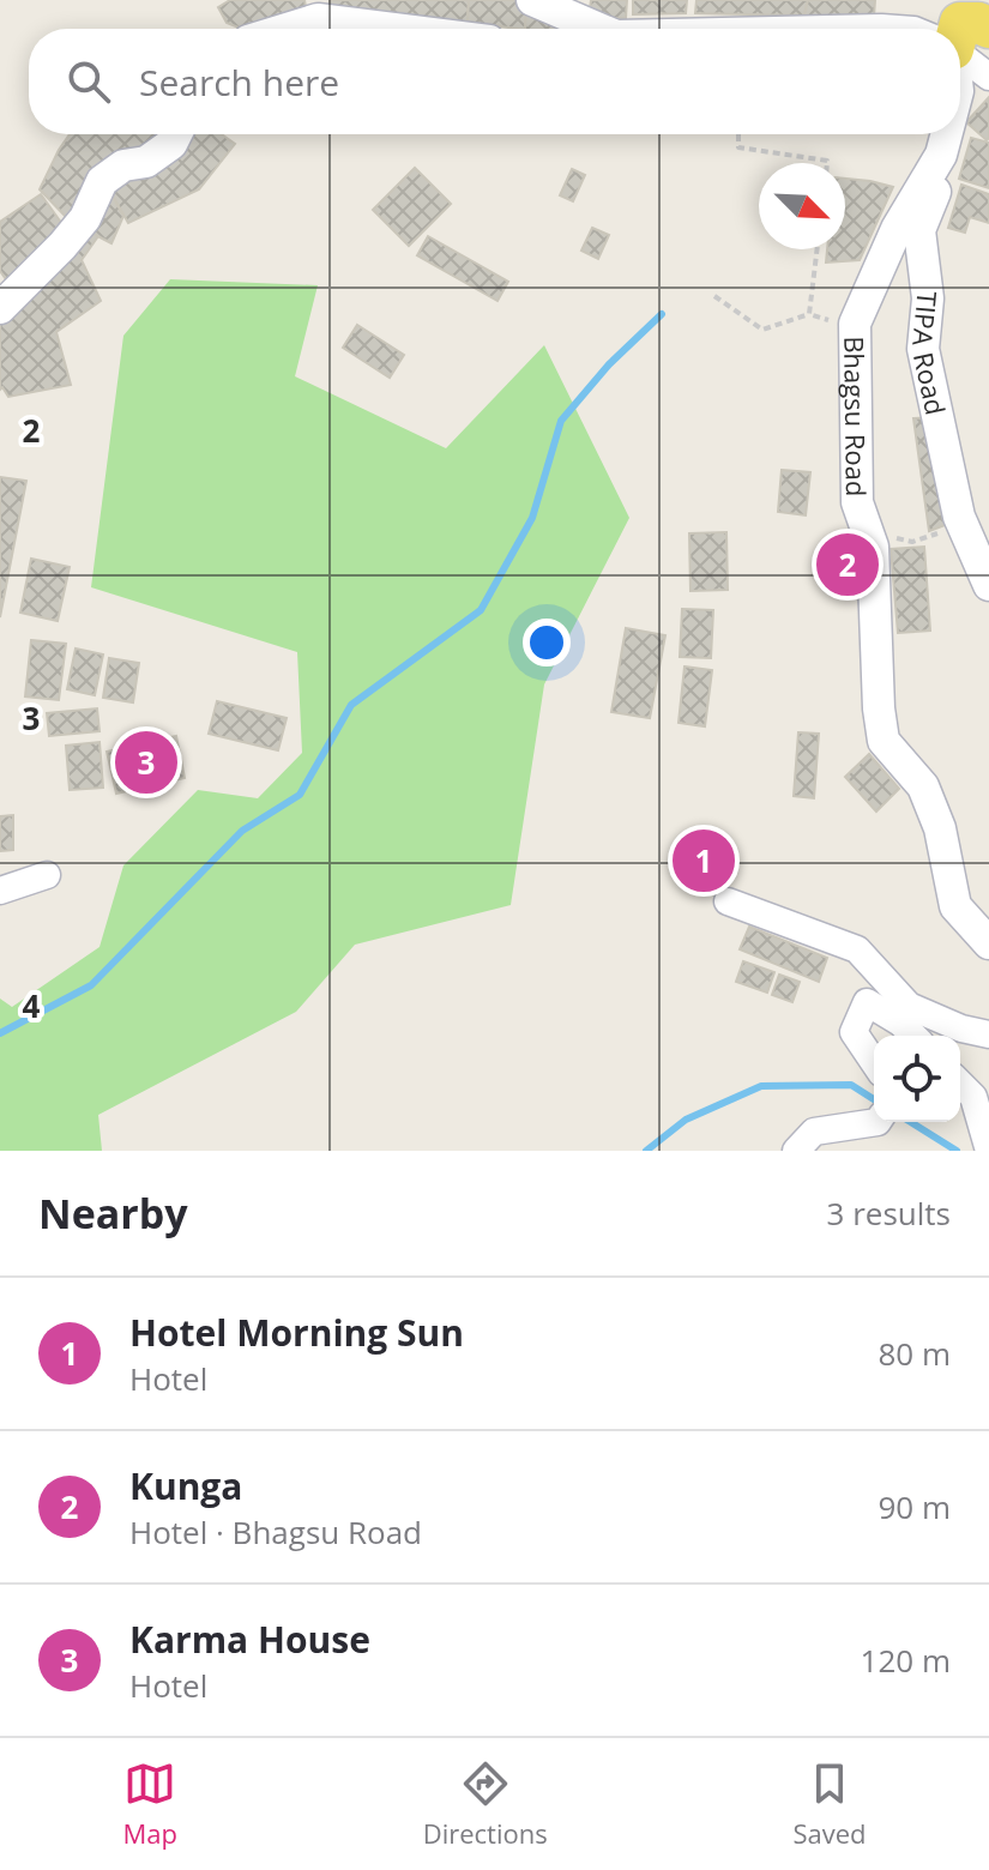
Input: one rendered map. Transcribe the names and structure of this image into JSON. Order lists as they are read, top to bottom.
{
  "streets": {
    "street": ["TIPA Road", "Bhagsu Road"]
  },
  "north": "bottom right",
  "page": {
    "search": "Search here",
    "pins": ["2", "3", "1"],
    "heading": ["Nearby", "3 results"],
    "list": [
      {
        "mark": "1",
        "name": "Hotel Morning Sun",
        "note": "Hotel",
        "value": "80 m"
      },
      {
        "mark": "2",
        "name": "Kunga",
        "note": "Hotel · Bhagsu Road",
        "value": "90 m"
      },
      {
        "mark": "3",
        "name": "Karma House",
        "note": "Hotel",
        "value": "120 m"
      }
    ],
    "nav": ["Map", "Directions", "Saved"]
  },
  "grid": {
    "rows": ["2", "3", "4"]
  }
}
